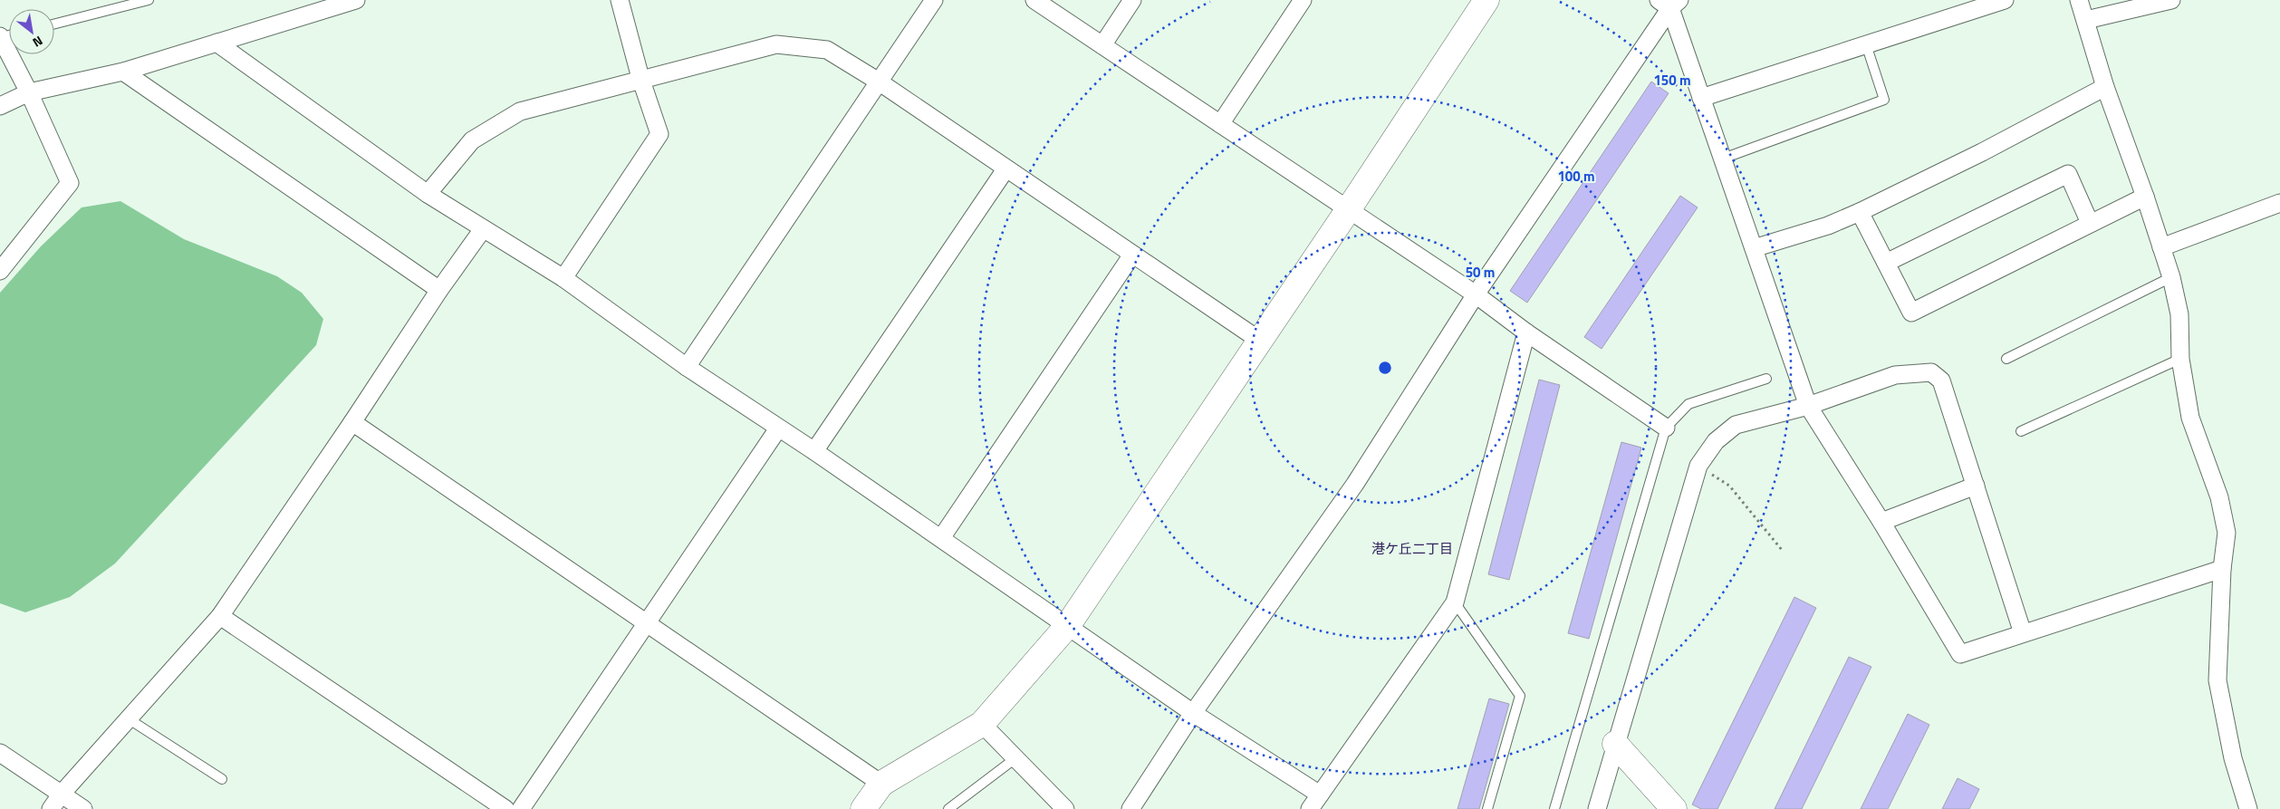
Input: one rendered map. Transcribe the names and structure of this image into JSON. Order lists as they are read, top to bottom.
{
  "districts": ["港ケ丘二丁目"],
  "north": "bottom right",
  "rings": ["150 m", "100 m", "50 m"]
}
